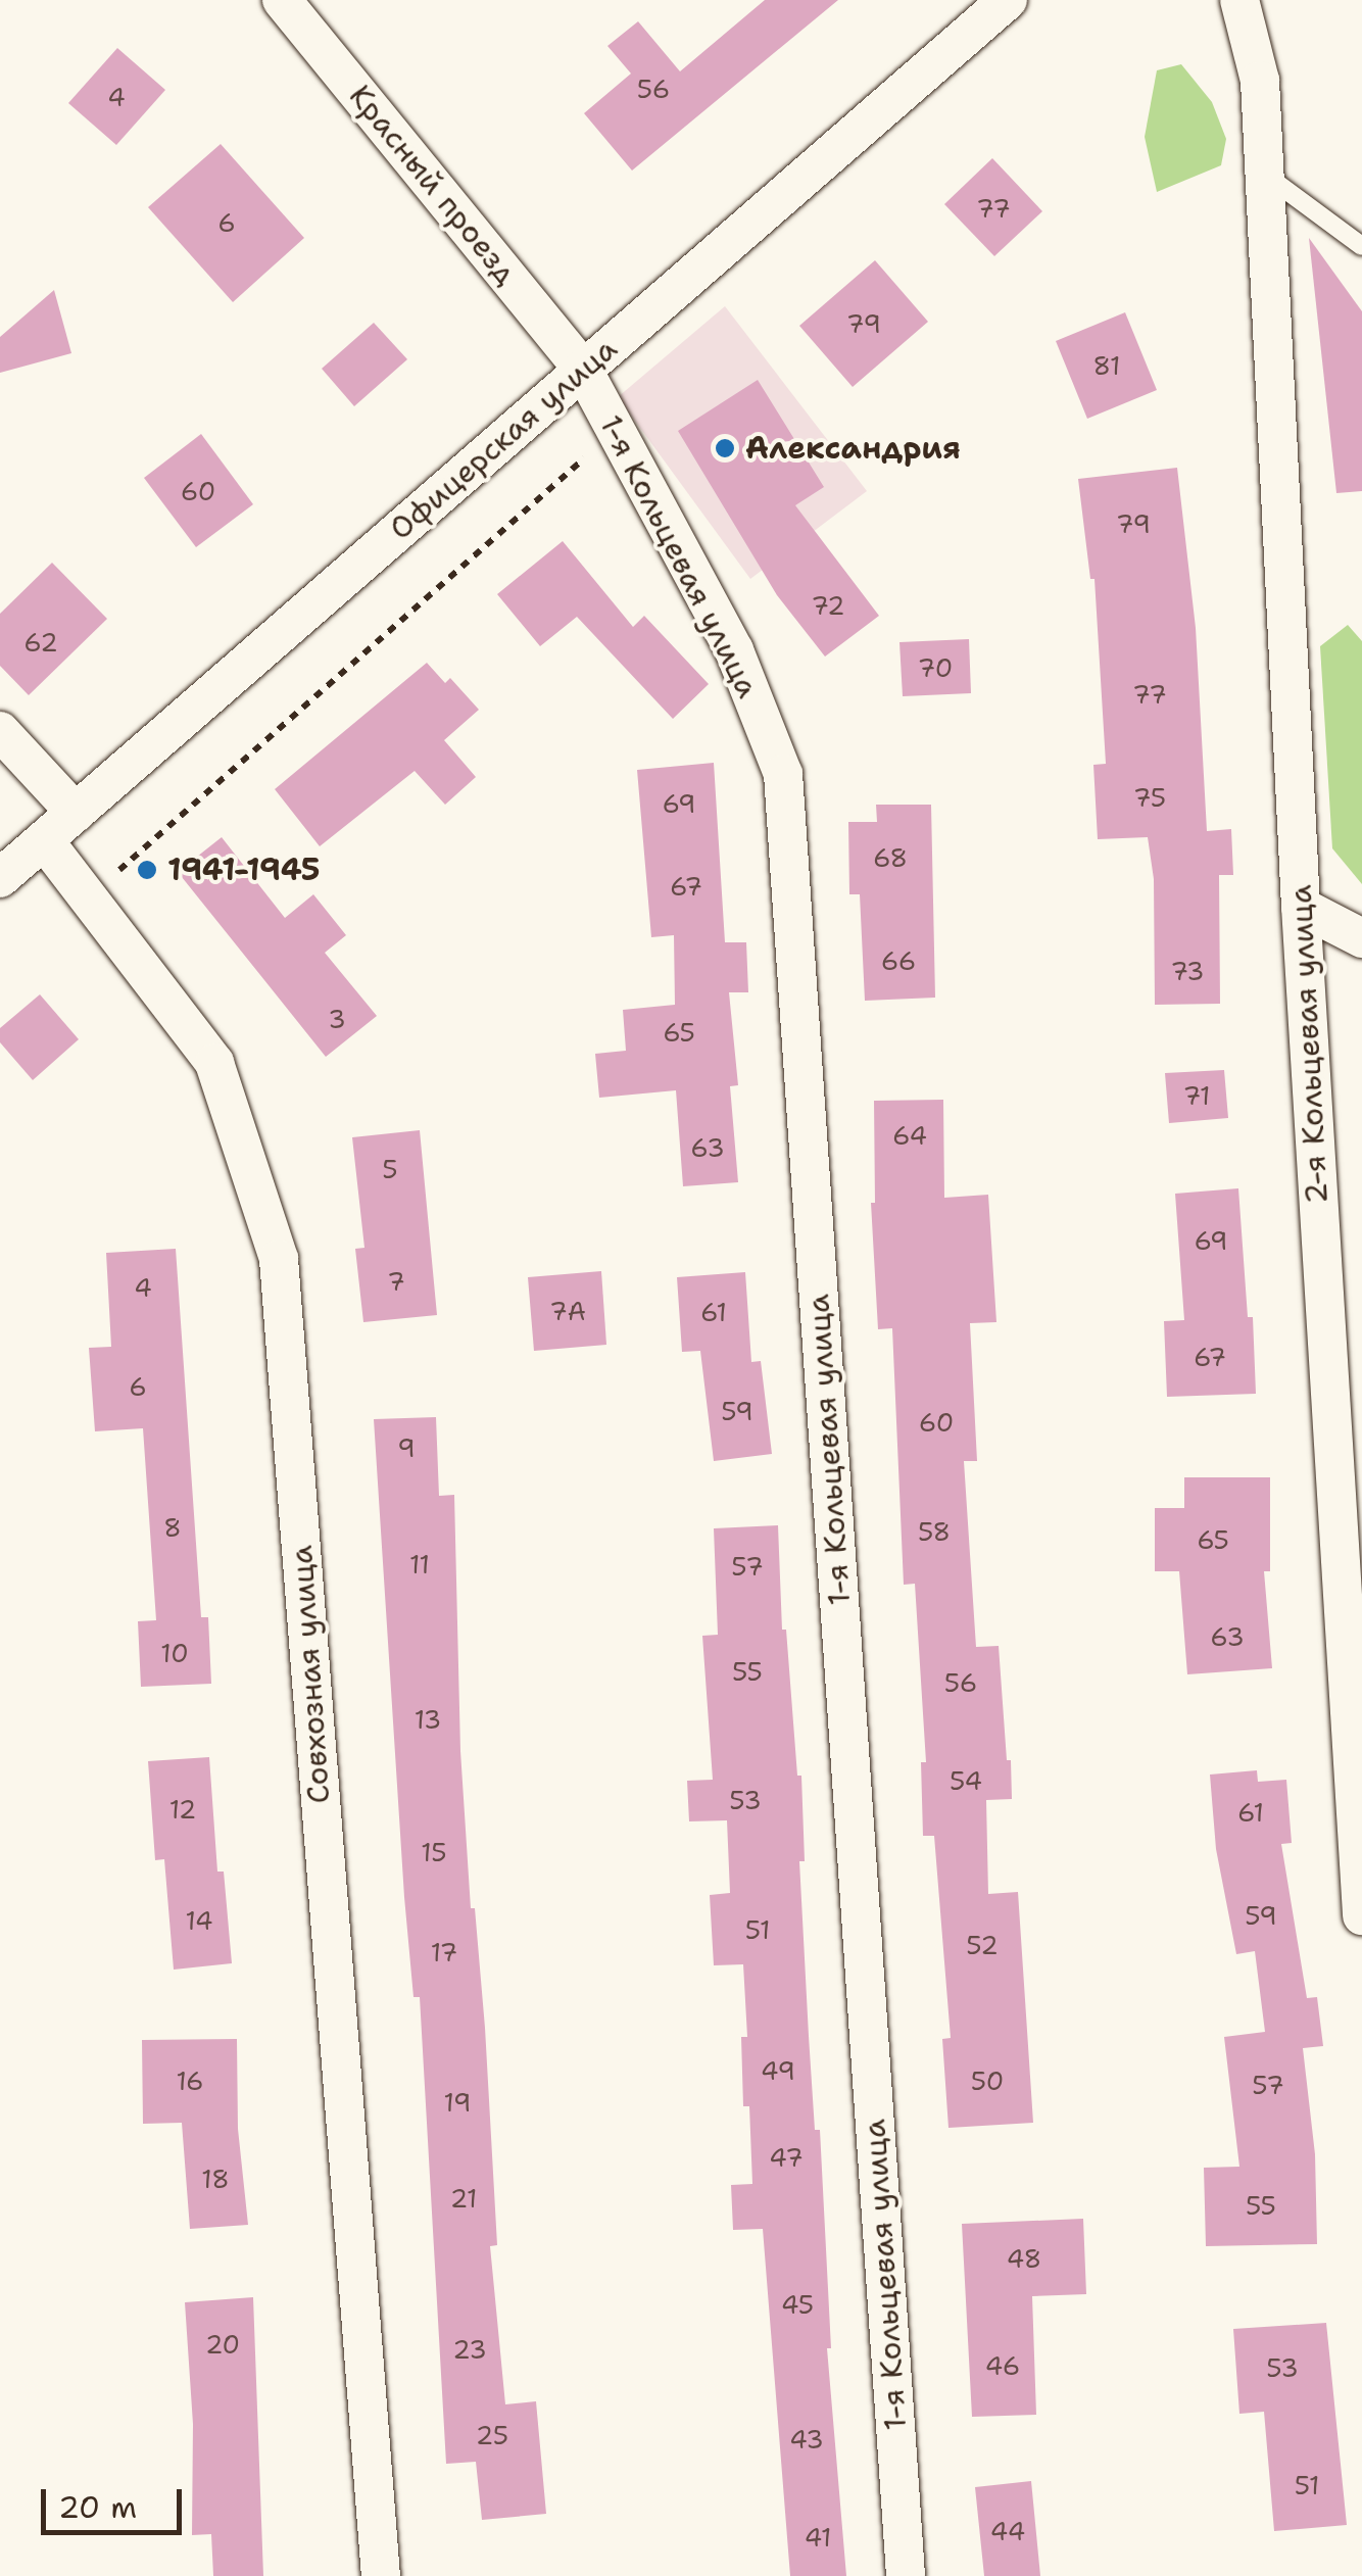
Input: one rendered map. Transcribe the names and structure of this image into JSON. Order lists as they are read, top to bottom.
{
  "streets": {
    "street": [
      "Красный проезд",
      "Офицерская улица",
      "1-я Кольцевая улица",
      "2-я Кольцевая улица",
      "Совхозная улица"
    ]
  },
  "crossings": [
    ["Красный проезд", "Офицерская улица"],
    ["Красный проезд", "1-я Кольцевая улица"],
    ["Офицерская улица", "1-я Кольцевая улица"],
    ["Офицерская улица", "Совхозная улица"]
  ],
  "places": ["Александрия", "1941-1945"],
  "house_numbers": [
    "56",
    "4",
    "77",
    "6",
    "79",
    "81",
    "60",
    "79",
    "72",
    "62",
    "70",
    "77",
    "75",
    "69",
    "68",
    "67",
    "66",
    "73",
    "3",
    "65",
    "71",
    "64",
    "63",
    "5",
    "69",
    "7",
    "4",
    "7А",
    "61",
    "67",
    "6",
    "59",
    "60",
    "9",
    "8",
    "58",
    "65",
    "11",
    "57",
    "63",
    "10",
    "55",
    "56",
    "13",
    "54",
    "53",
    "12",
    "61",
    "15",
    "59",
    "14",
    "51",
    "52",
    "17",
    "49",
    "16",
    "50",
    "57",
    "19",
    "47",
    "18",
    "21",
    "55",
    "48",
    "45",
    "20",
    "23",
    "46",
    "53",
    "25",
    "43",
    "51",
    "44",
    "41"
  ],
  "scale_bar": "20 m"
}
